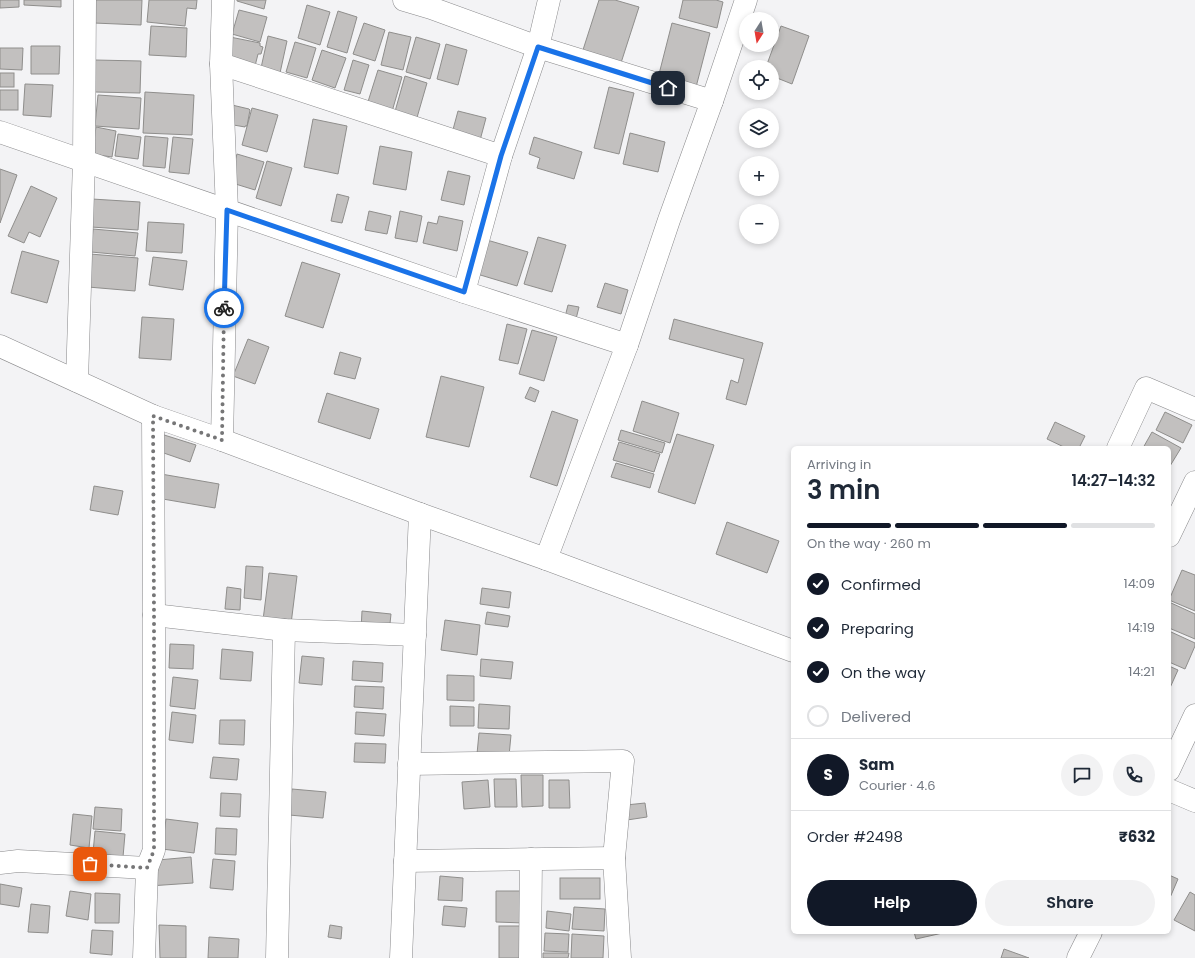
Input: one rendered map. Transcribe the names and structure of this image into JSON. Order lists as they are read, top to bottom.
{
  "north": "bottom",
  "page": {
    "map_buttons": ["+", "−"],
    "heading": ["3 min", "Arriving in", "14:27–14:32"],
    "panel": [
      "Sam",
      "Courier · 4.6",
      "Order #2498",
      "₹632"
    ],
    "bar": "On the way · 260 m",
    "list": [
      ["Confirmed", "14:09"],
      ["Preparing", "14:19"],
      ["On the way", "14:21"],
      "Delivered"
    ],
    "round": "S",
    "buttons": ["Help", "Share"]
  }
}
